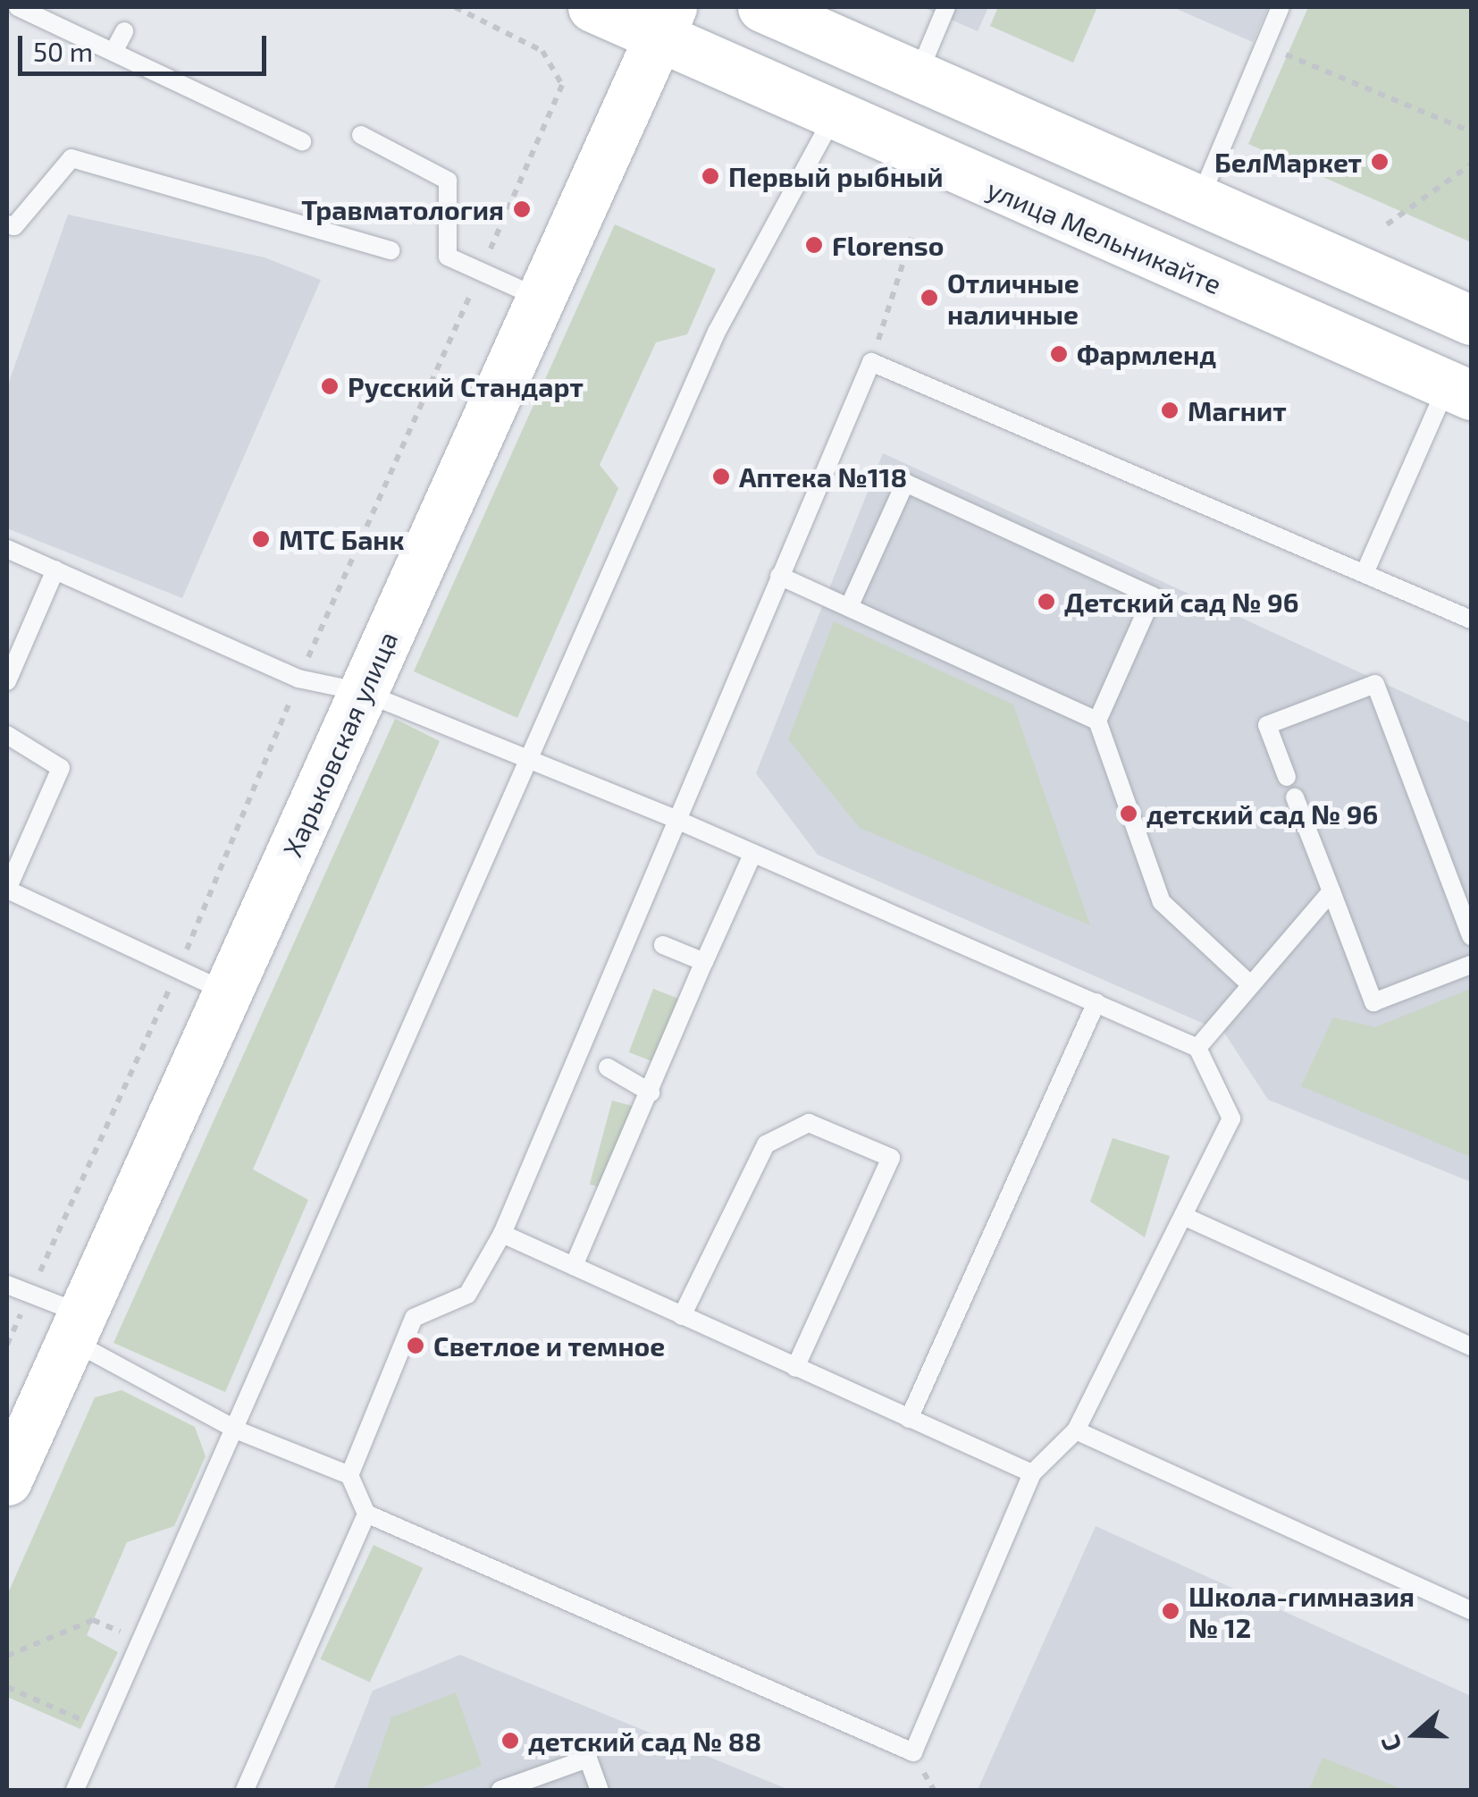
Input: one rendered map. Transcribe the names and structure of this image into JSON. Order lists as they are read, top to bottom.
{
  "streets": {
    "main road": ["улица Мельникайте", "Харьковская улица"]
  },
  "crossings": [
    ["улица Мельникайте", "Харьковская улица"]
  ],
  "places": [
    "БелМаркет",
    "Первый рыбный",
    "Травматология",
    "Florenso",
    "Отличные наличные",
    "Фармленд",
    "Русский Стандарт",
    "Магнит",
    "Аптека №118",
    "МТС Банк",
    "Детский сад № 96",
    "детский сад № 96",
    "Светлое и темное",
    "Школа-гимназия № 12",
    "детский сад № 88"
  ],
  "scale_bar": "50 m",
  "north": "left"
}
